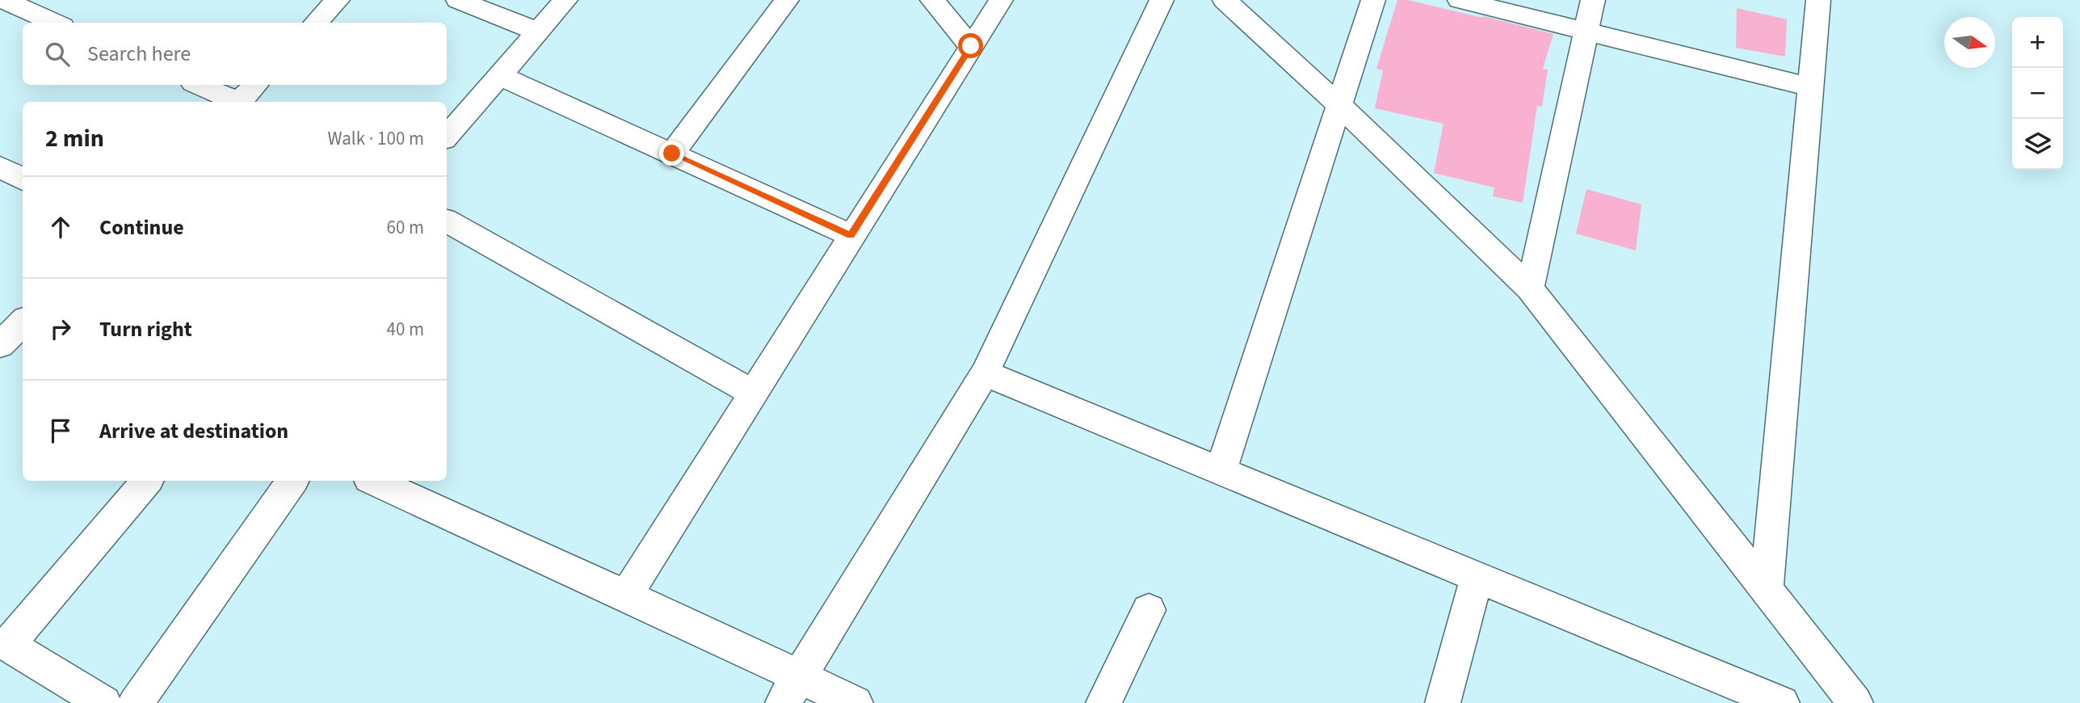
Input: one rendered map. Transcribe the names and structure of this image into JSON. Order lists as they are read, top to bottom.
{
  "north": "right",
  "page": {
    "map_buttons": ["+", "−"],
    "search": "Search here",
    "heading": ["2 min", "Walk · 100 m"],
    "list": [
      ["Continue", "60 m"],
      ["Turn right", "40 m"],
      "Arrive at destination"
    ]
  }
}
